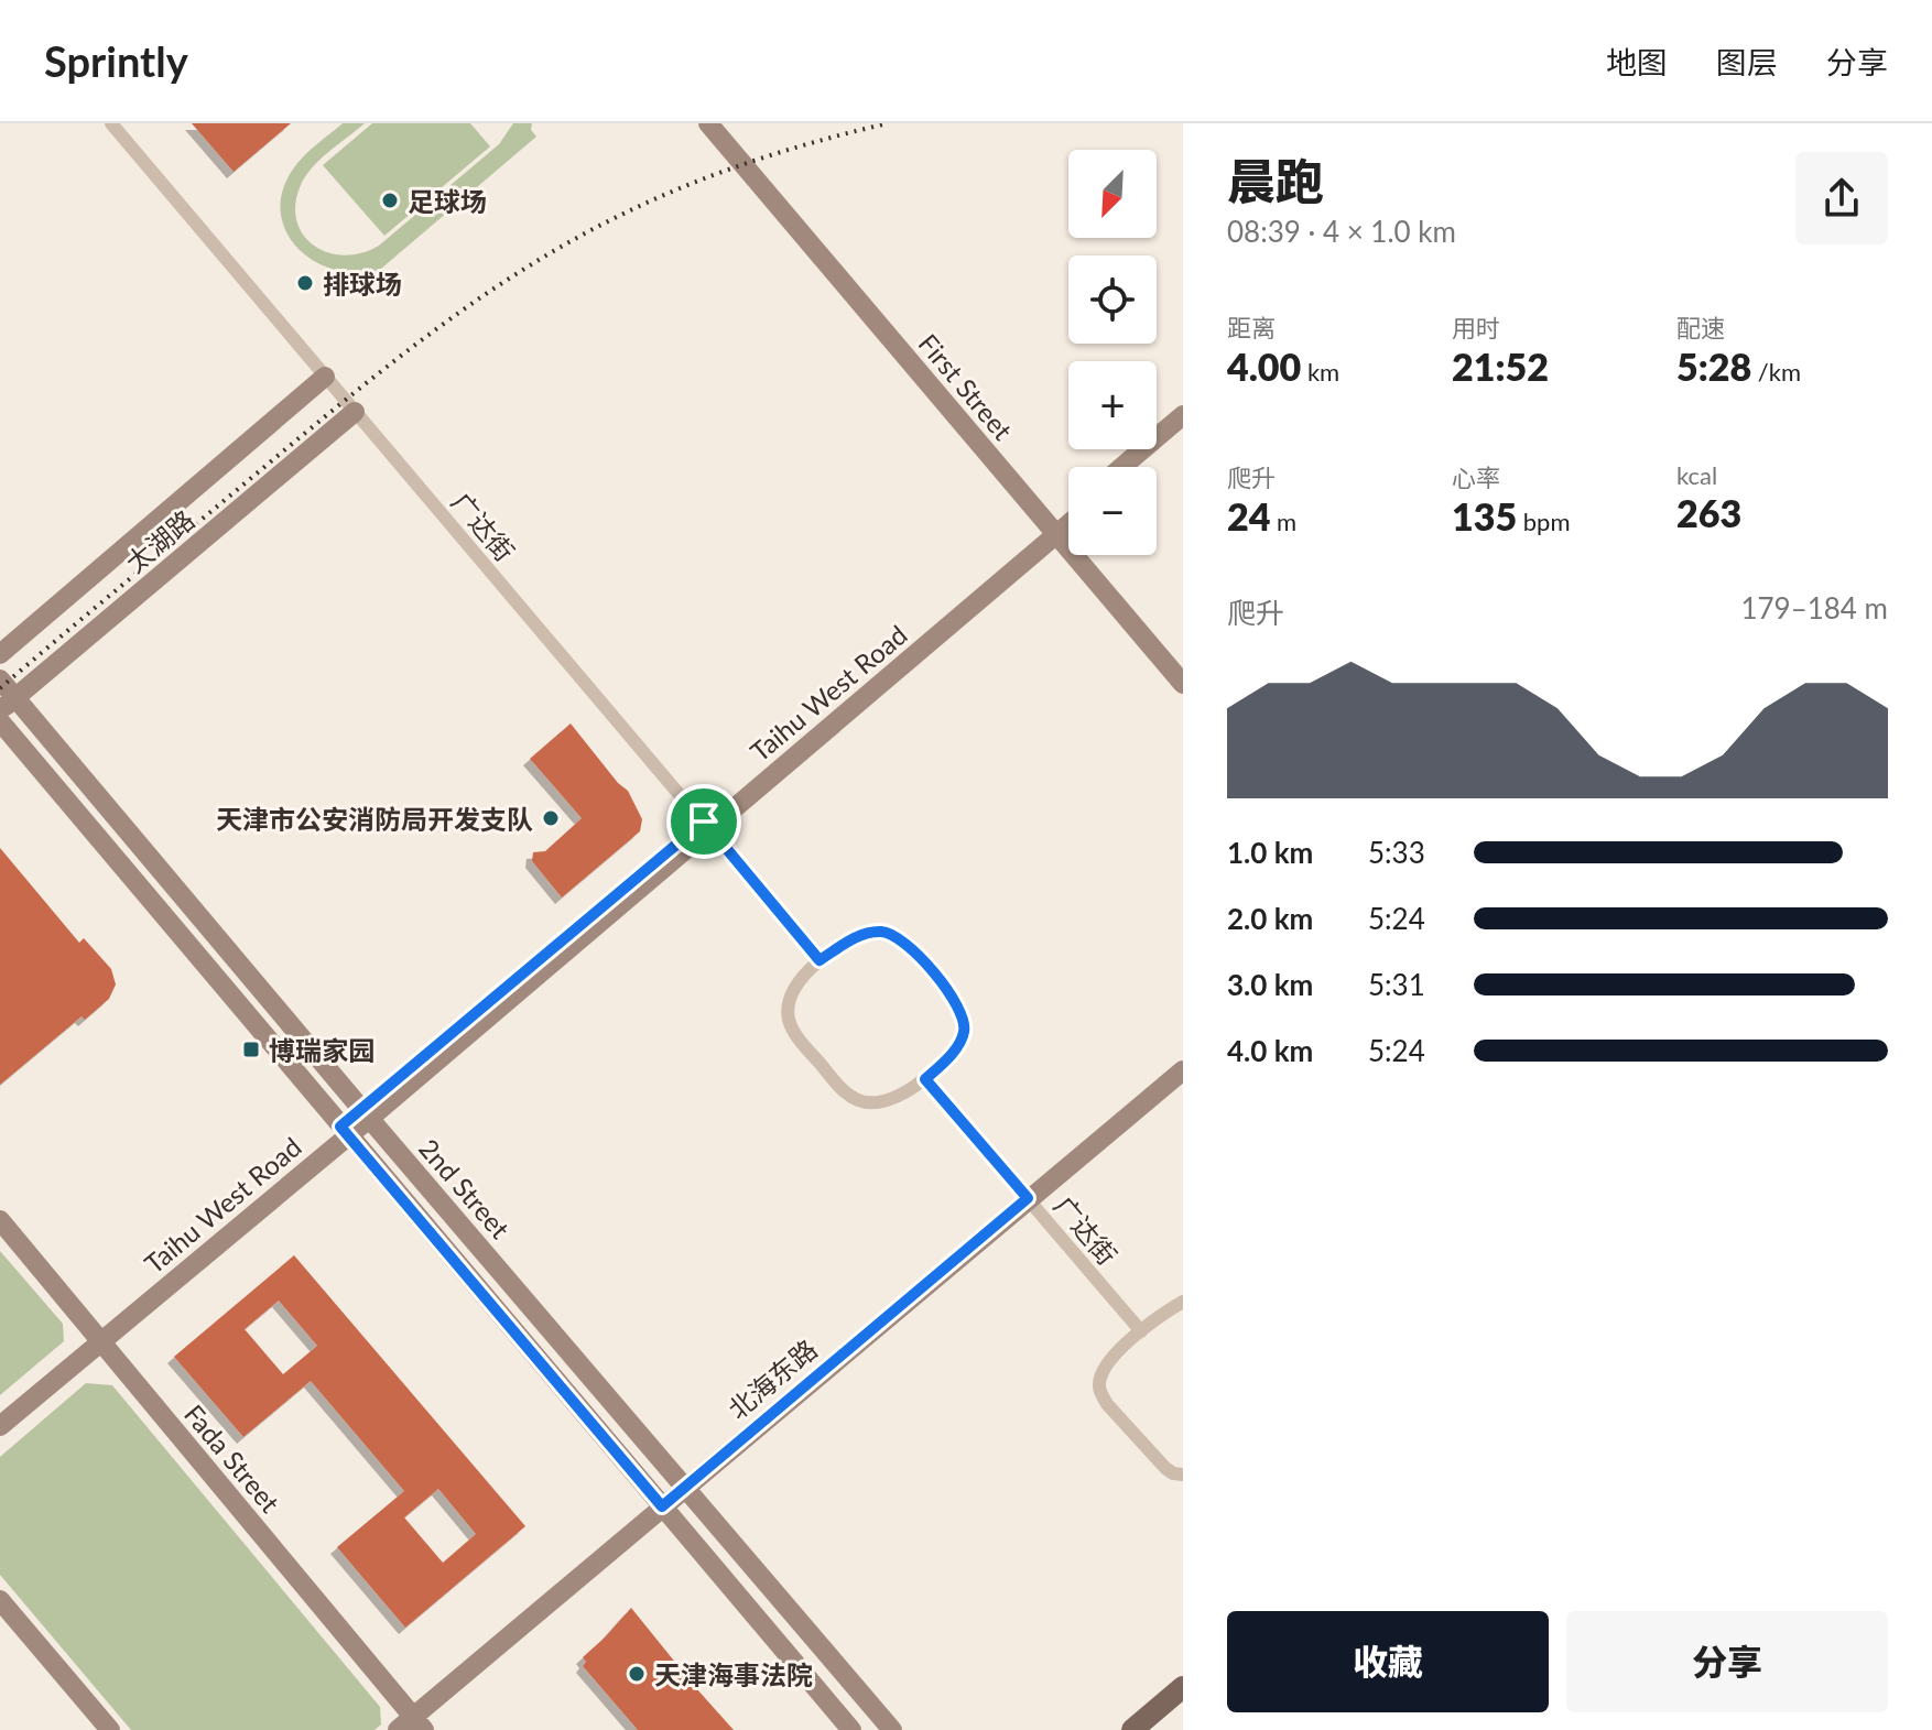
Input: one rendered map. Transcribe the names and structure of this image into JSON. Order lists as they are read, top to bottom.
{
  "streets": {
    "main road": [
      "First Street",
      "太湖路",
      "Taihu West Road",
      "2nd Street",
      "北海东路",
      "Fada Street"
    ],
    "street": ["广达街"]
  },
  "crossings": [
    ["First Street", "Taihu West Road"],
    ["广达街", "太湖路"],
    ["广达街", "Taihu West Road"],
    ["广达街", "北海东路"],
    ["太湖路", "2nd Street"],
    ["Taihu West Road", "2nd Street"],
    ["Taihu West Road", "Fada Street"],
    ["2nd Street", "北海东路"],
    ["北海东路", "Fada Street"]
  ],
  "places": {
    "other": [
      "足球场",
      "排球场",
      "天津市公安消防局开发支队",
      "天津海事法院"
    ],
    "transit": ["博瑞家园"]
  },
  "north": "bottom left",
  "page": {
    "header": "Sprintly",
    "nav": ["地图", "图层", "分享"],
    "heading": ["晨跑", "08:39 · 4 × 1.0 km"],
    "map_buttons": ["+", "−"],
    "stats": [
      ["距离", "4.00 km"],
      ["用时", "21:52"],
      ["配速", "5:28 /km"],
      ["爬升", "24 m"],
      ["心率", "135 bpm"],
      ["kcal", "263"]
    ],
    "chart": ["爬升", "179–184 m"],
    "list": [
      {
        "name": "1.0 km",
        "note": "5:33"
      },
      {
        "name": "2.0 km",
        "note": "5:24"
      },
      {
        "name": "3.0 km",
        "note": "5:31"
      },
      {
        "name": "4.0 km",
        "note": "5:24"
      }
    ],
    "buttons": ["收藏", "分享"]
  }
}
